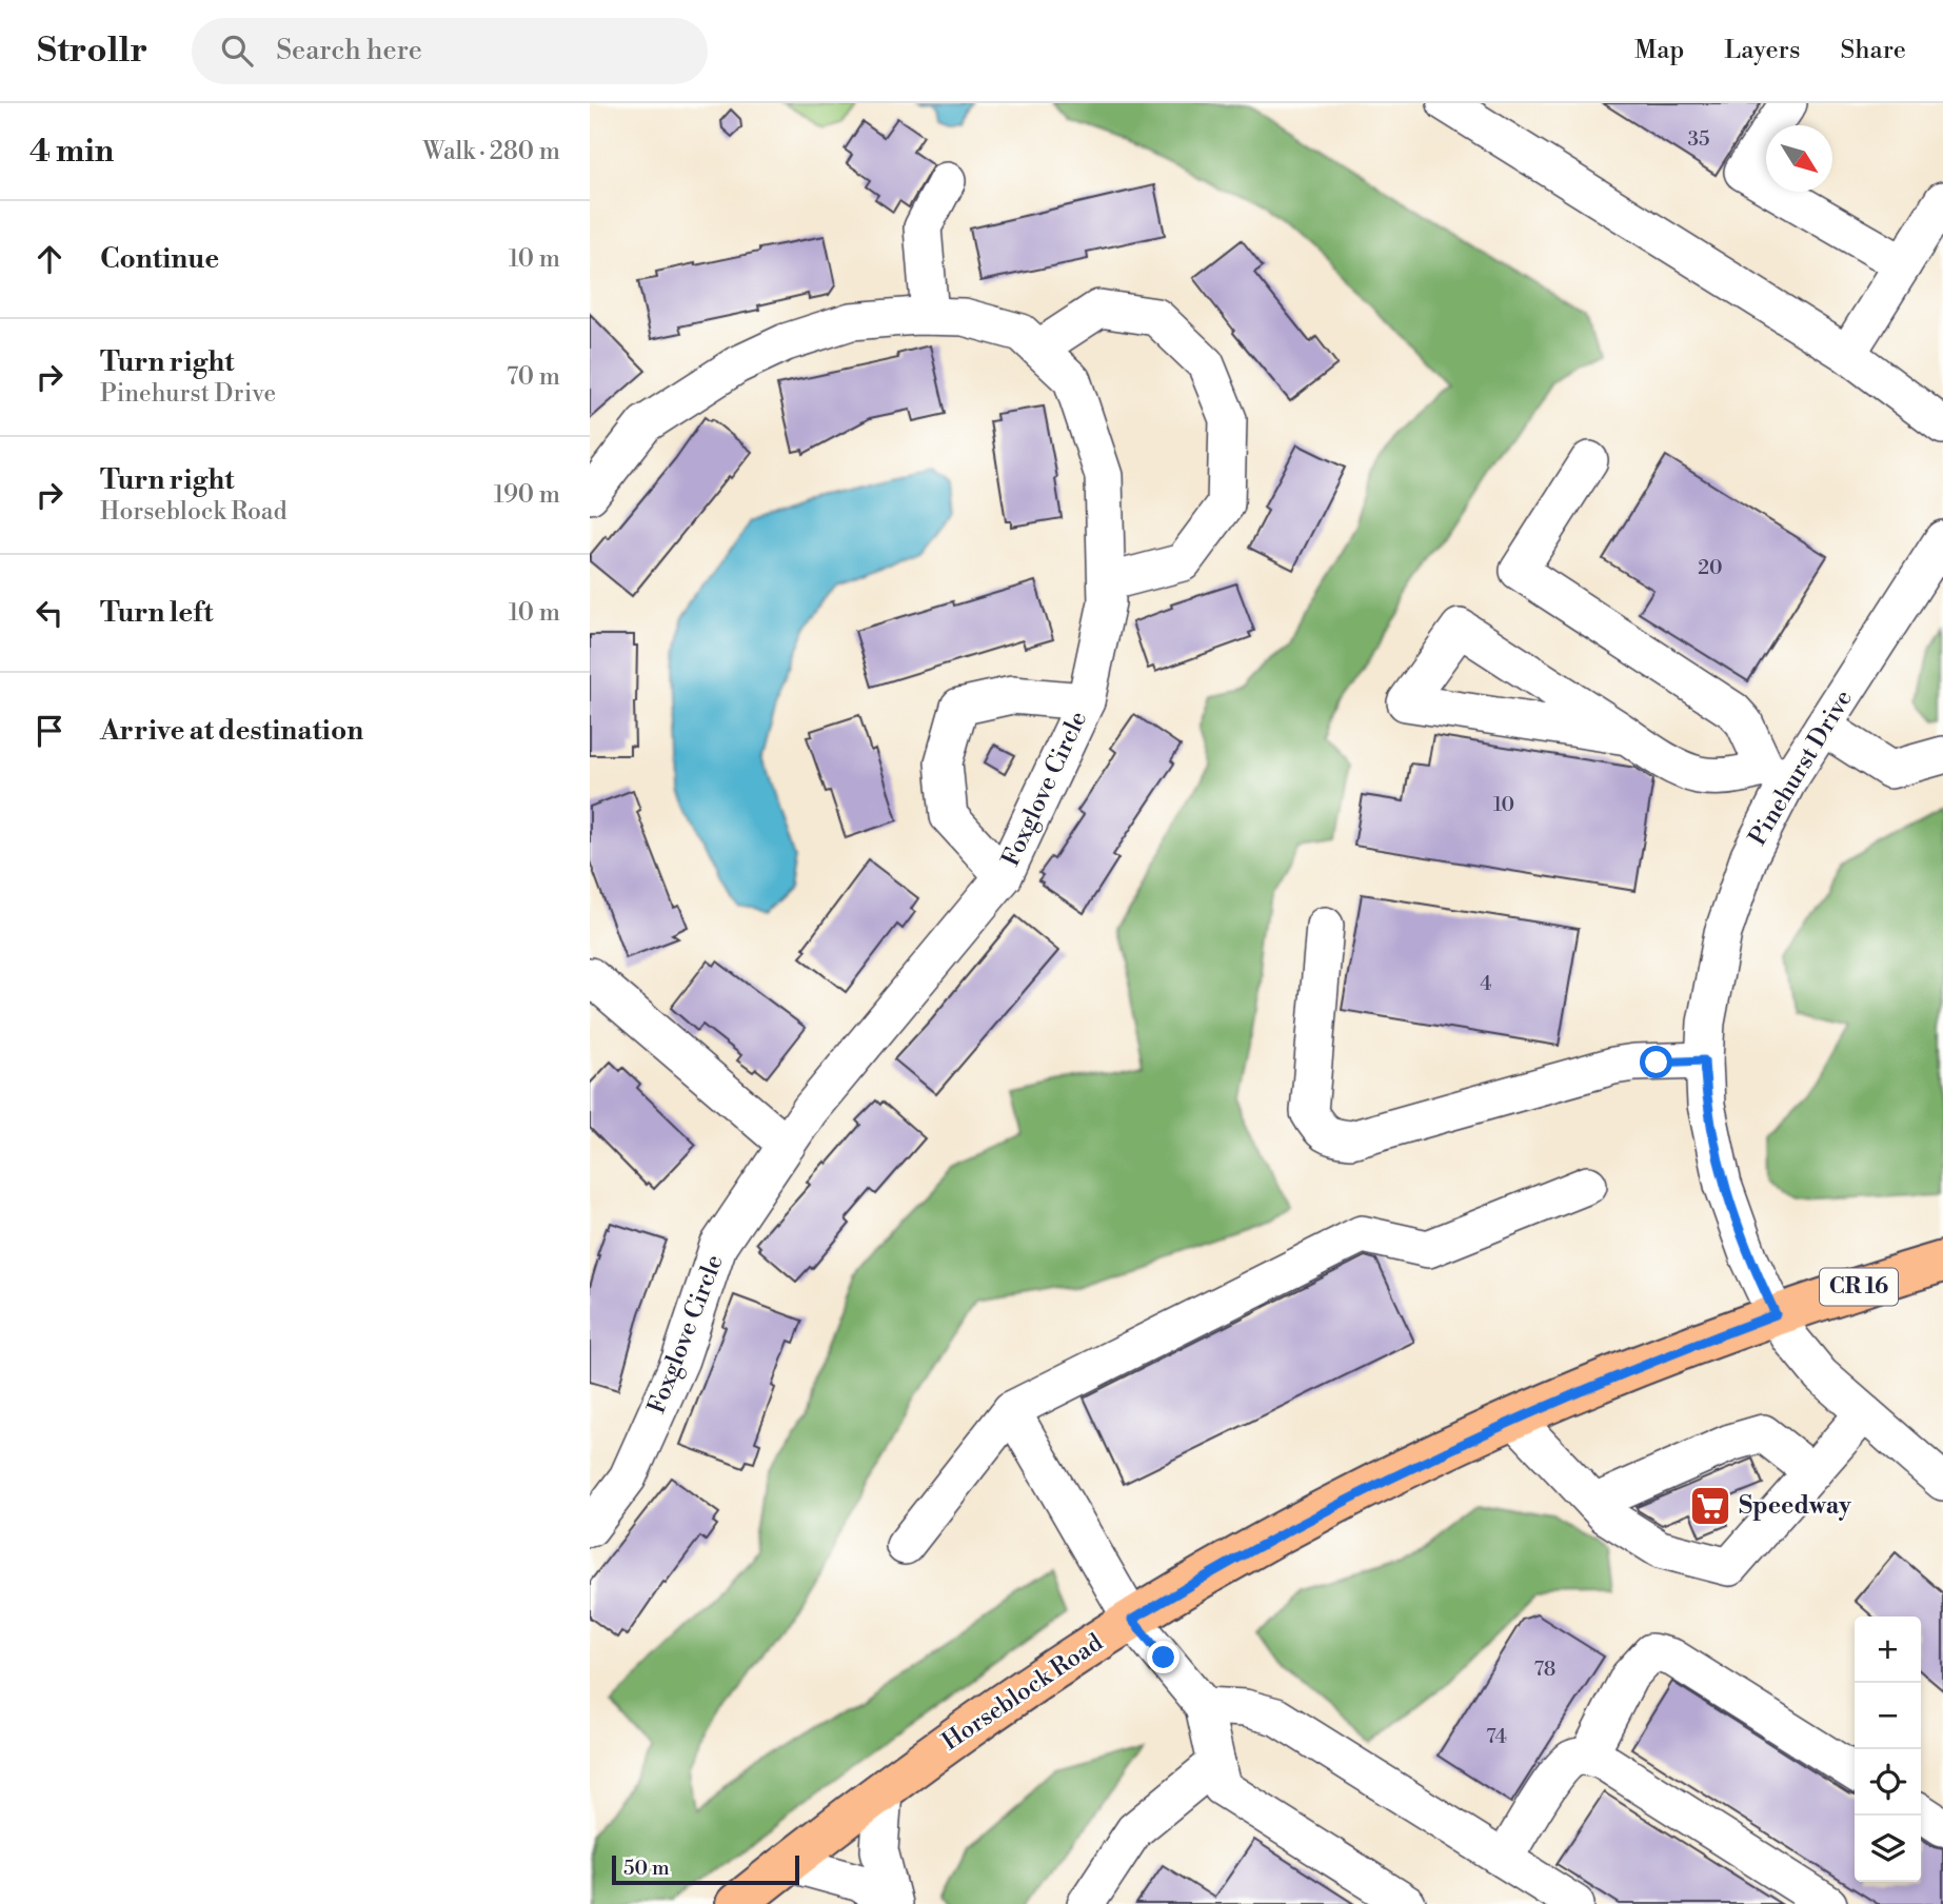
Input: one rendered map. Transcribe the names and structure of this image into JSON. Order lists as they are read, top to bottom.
{
  "streets": {
    "main road": ["CR 16", "Horseblock Road"],
    "street": ["Pinehurst Drive", "Foxglove Circle"]
  },
  "crossings": [
    ["Pinehurst Drive", "Horseblock Road"]
  ],
  "places": {
    "supermarket": ["Speedway"]
  },
  "house_numbers": [
    "35",
    "20",
    "10",
    "4",
    "78",
    "74"
  ],
  "scale_bar": "50 m",
  "north": "bottom right",
  "page": {
    "header": "Strollr",
    "search": "Search here",
    "nav": ["Map", "Layers", "Share"],
    "heading": ["4 min", "Walk · 280 m"],
    "list": [
      ["Continue", "10 m"],
      ["Turn right", "Pinehurst Drive", "70 m"],
      ["Turn right", "Horseblock Road", "190 m"],
      ["Turn left", "10 m"],
      "Arrive at destination"
    ],
    "map_buttons": ["+", "−"],
    "scale": "50 m"
  }
}
